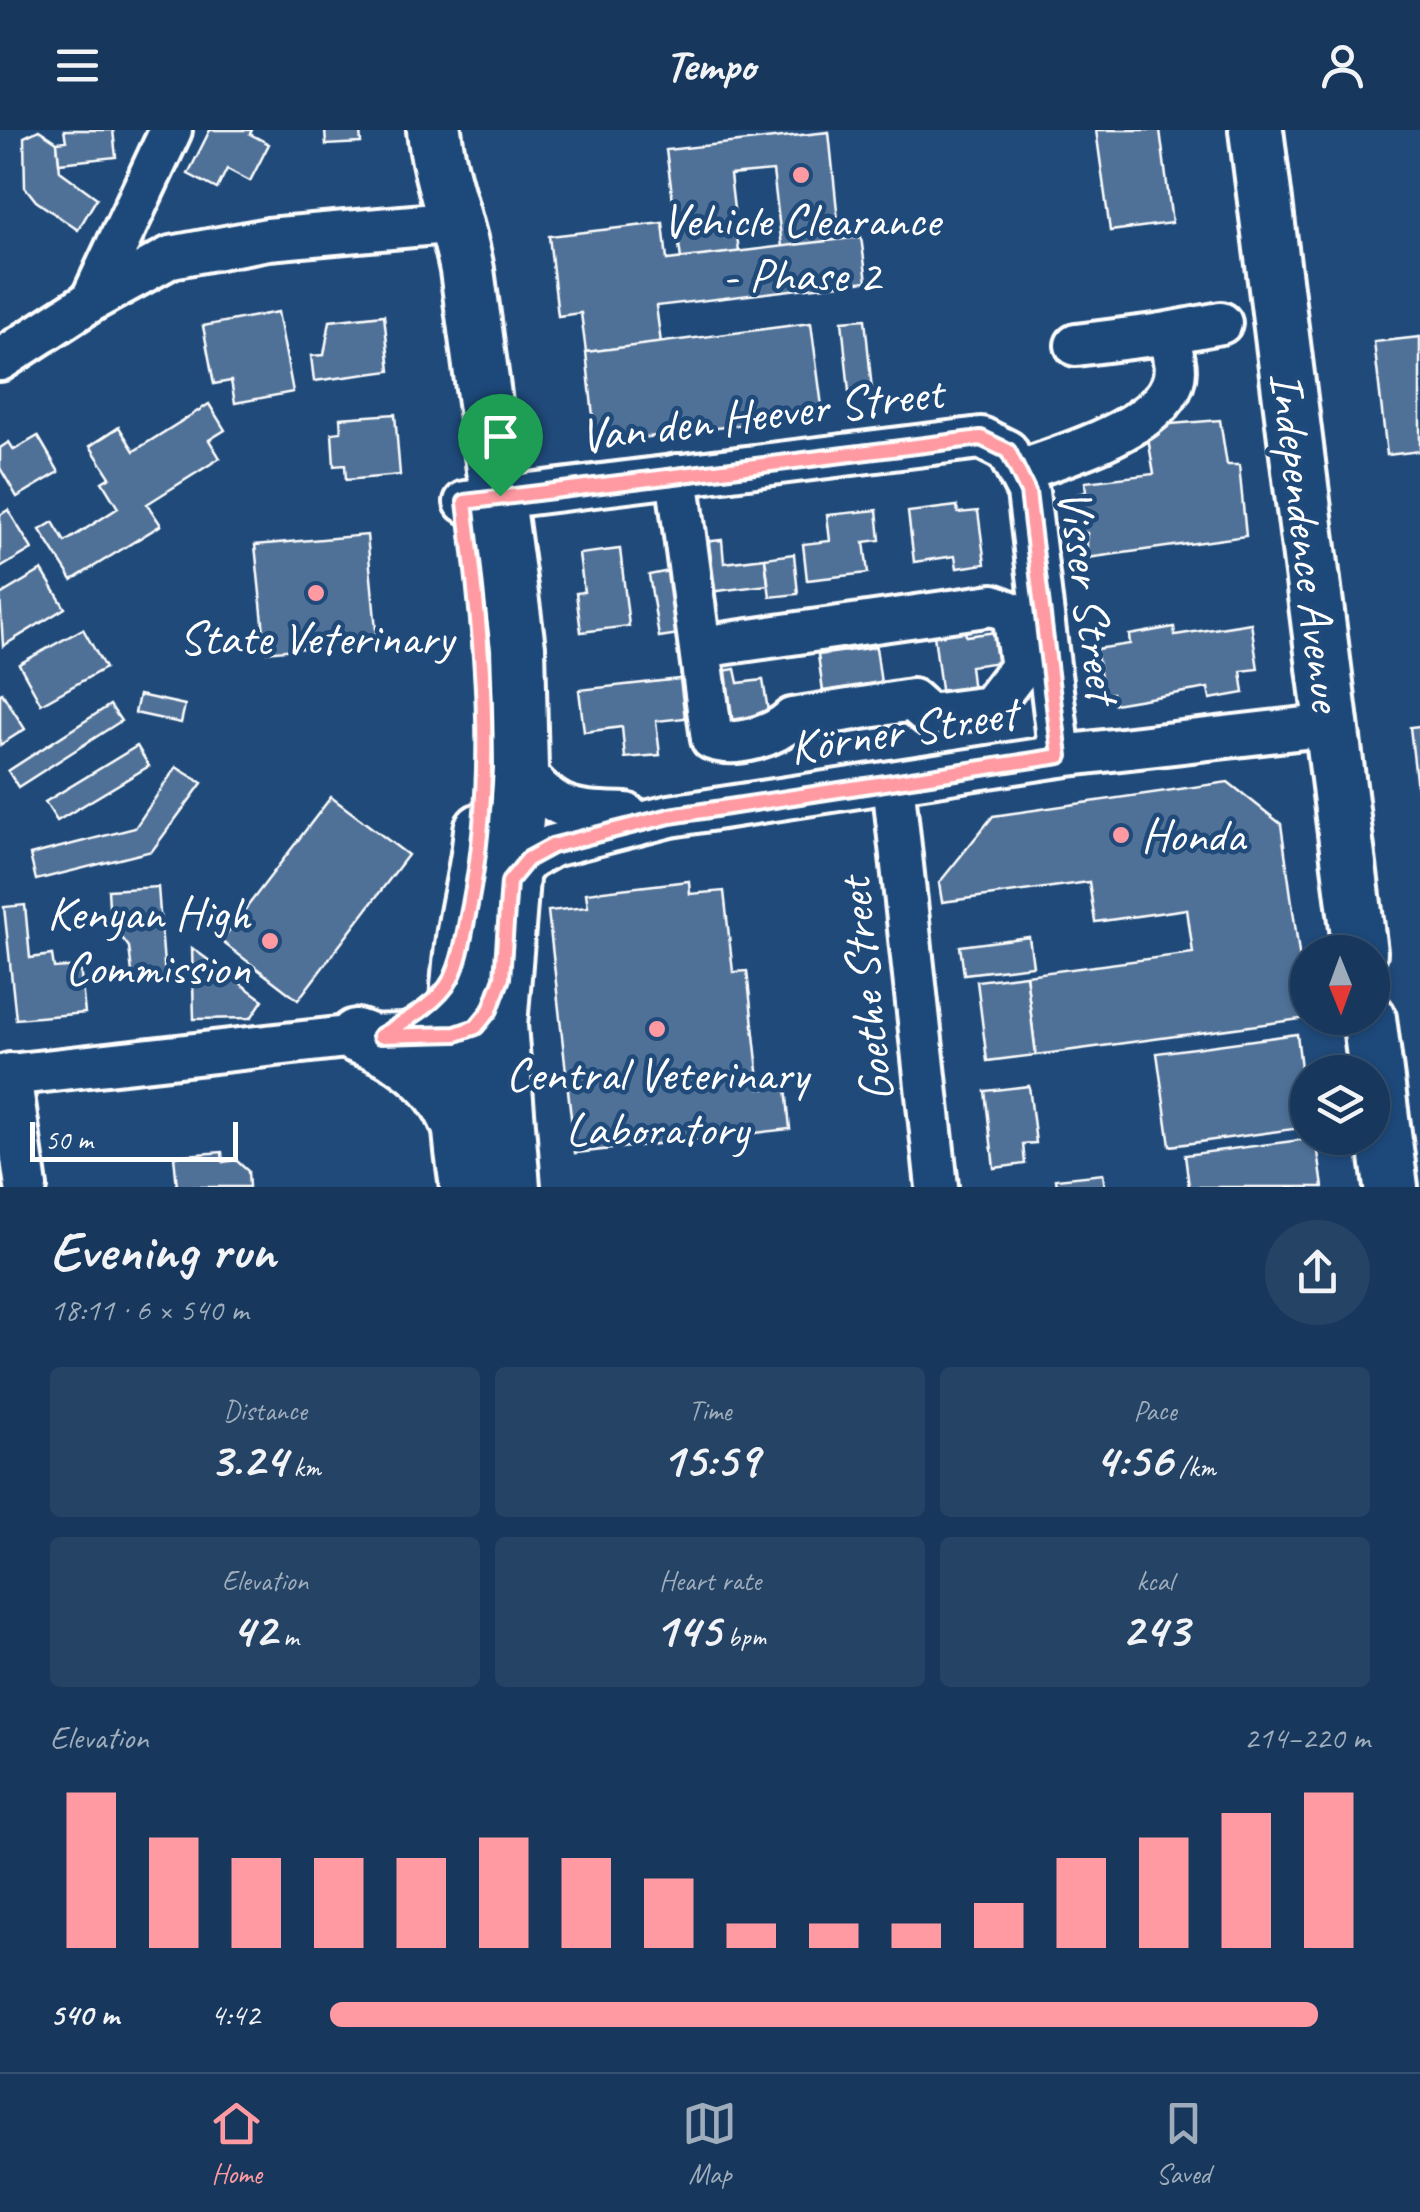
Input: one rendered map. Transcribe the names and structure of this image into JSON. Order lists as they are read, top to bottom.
{
  "streets": {
    "main road": ["Independence Avenue"],
    "street": [
      "Van den Heever Street",
      "Visser Street",
      "Körner Street",
      "Goethe Street"
    ]
  },
  "crossings": [
    ["Van den Heever Street", "Visser Street"],
    ["Independence Avenue", "Körner Street"],
    ["Visser Street", "Körner Street"],
    ["Körner Street", "Goethe Street"]
  ],
  "places": [
    "Vehicle Clearance - Phase 2",
    "State Veterinary",
    "Honda",
    "Kenyan High Commission",
    "Central Veterinary Laboratory"
  ],
  "scale_bar": "50 m",
  "north": "bottom",
  "page": {
    "header": "Tempo",
    "scale": "50 m",
    "heading": ["Evening run", "18:11 · 6 × 540 m"],
    "stats": [
      ["Distance", "3.24 km"],
      ["Time", "15:59"],
      ["Pace", "4:56 /km"],
      ["Elevation", "42 m"],
      ["Heart rate", "145 bpm"],
      ["kcal", "243"]
    ],
    "chart": ["Elevation", "214–220 m"],
    "list": [
      {
        "name": "540 m",
        "note": "4:42"
      }
    ],
    "tabs": ["Home", "Map", "Saved"]
  }
}
